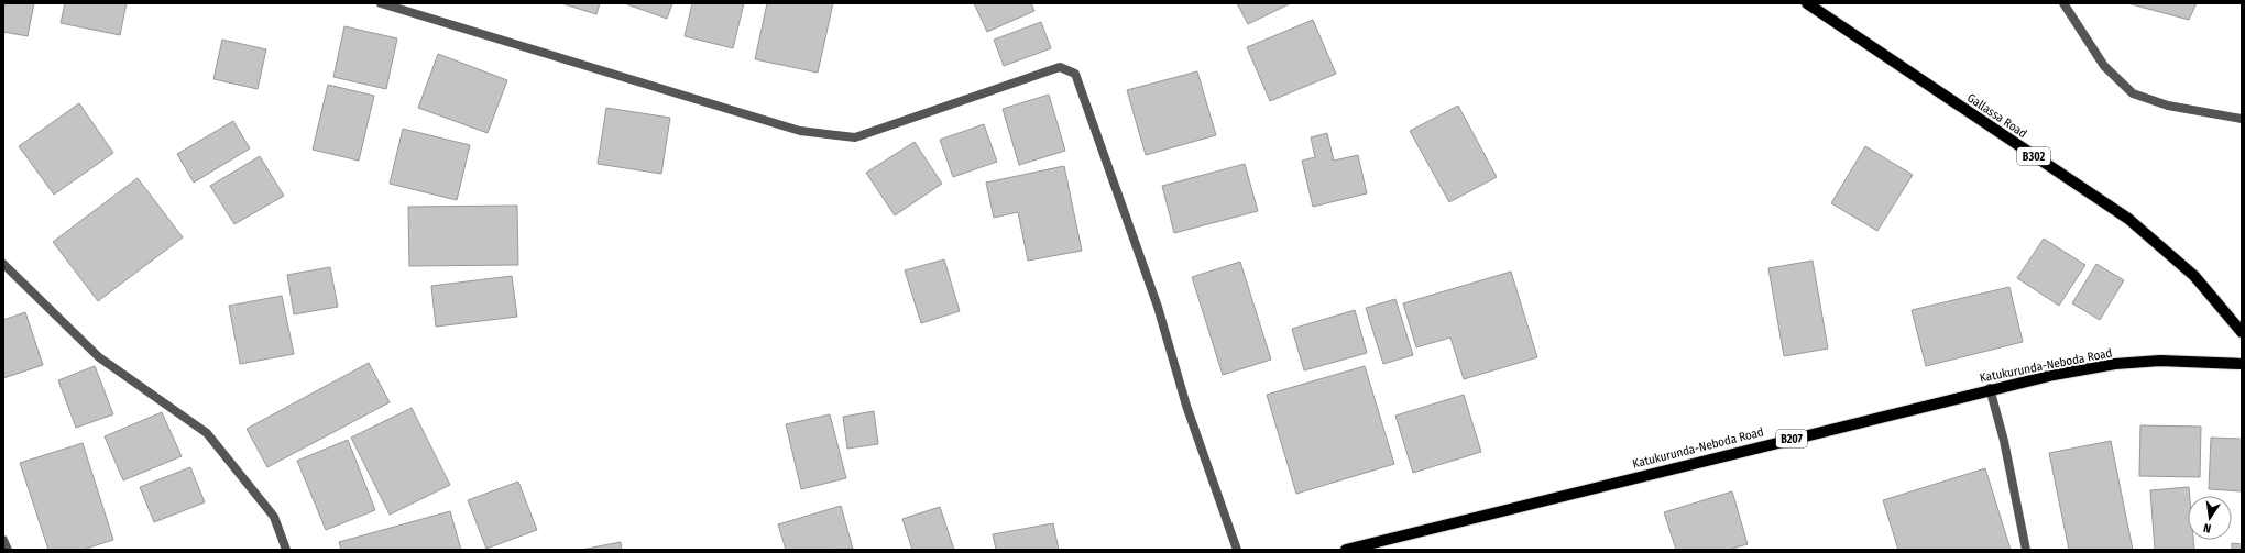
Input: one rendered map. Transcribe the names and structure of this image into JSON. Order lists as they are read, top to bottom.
{
  "streets": {
    "main road": [
      "Gallassa Road",
      "B302",
      "Katukurunda-Neboda Road",
      "B207"
    ]
  },
  "north": "bottom"
}
